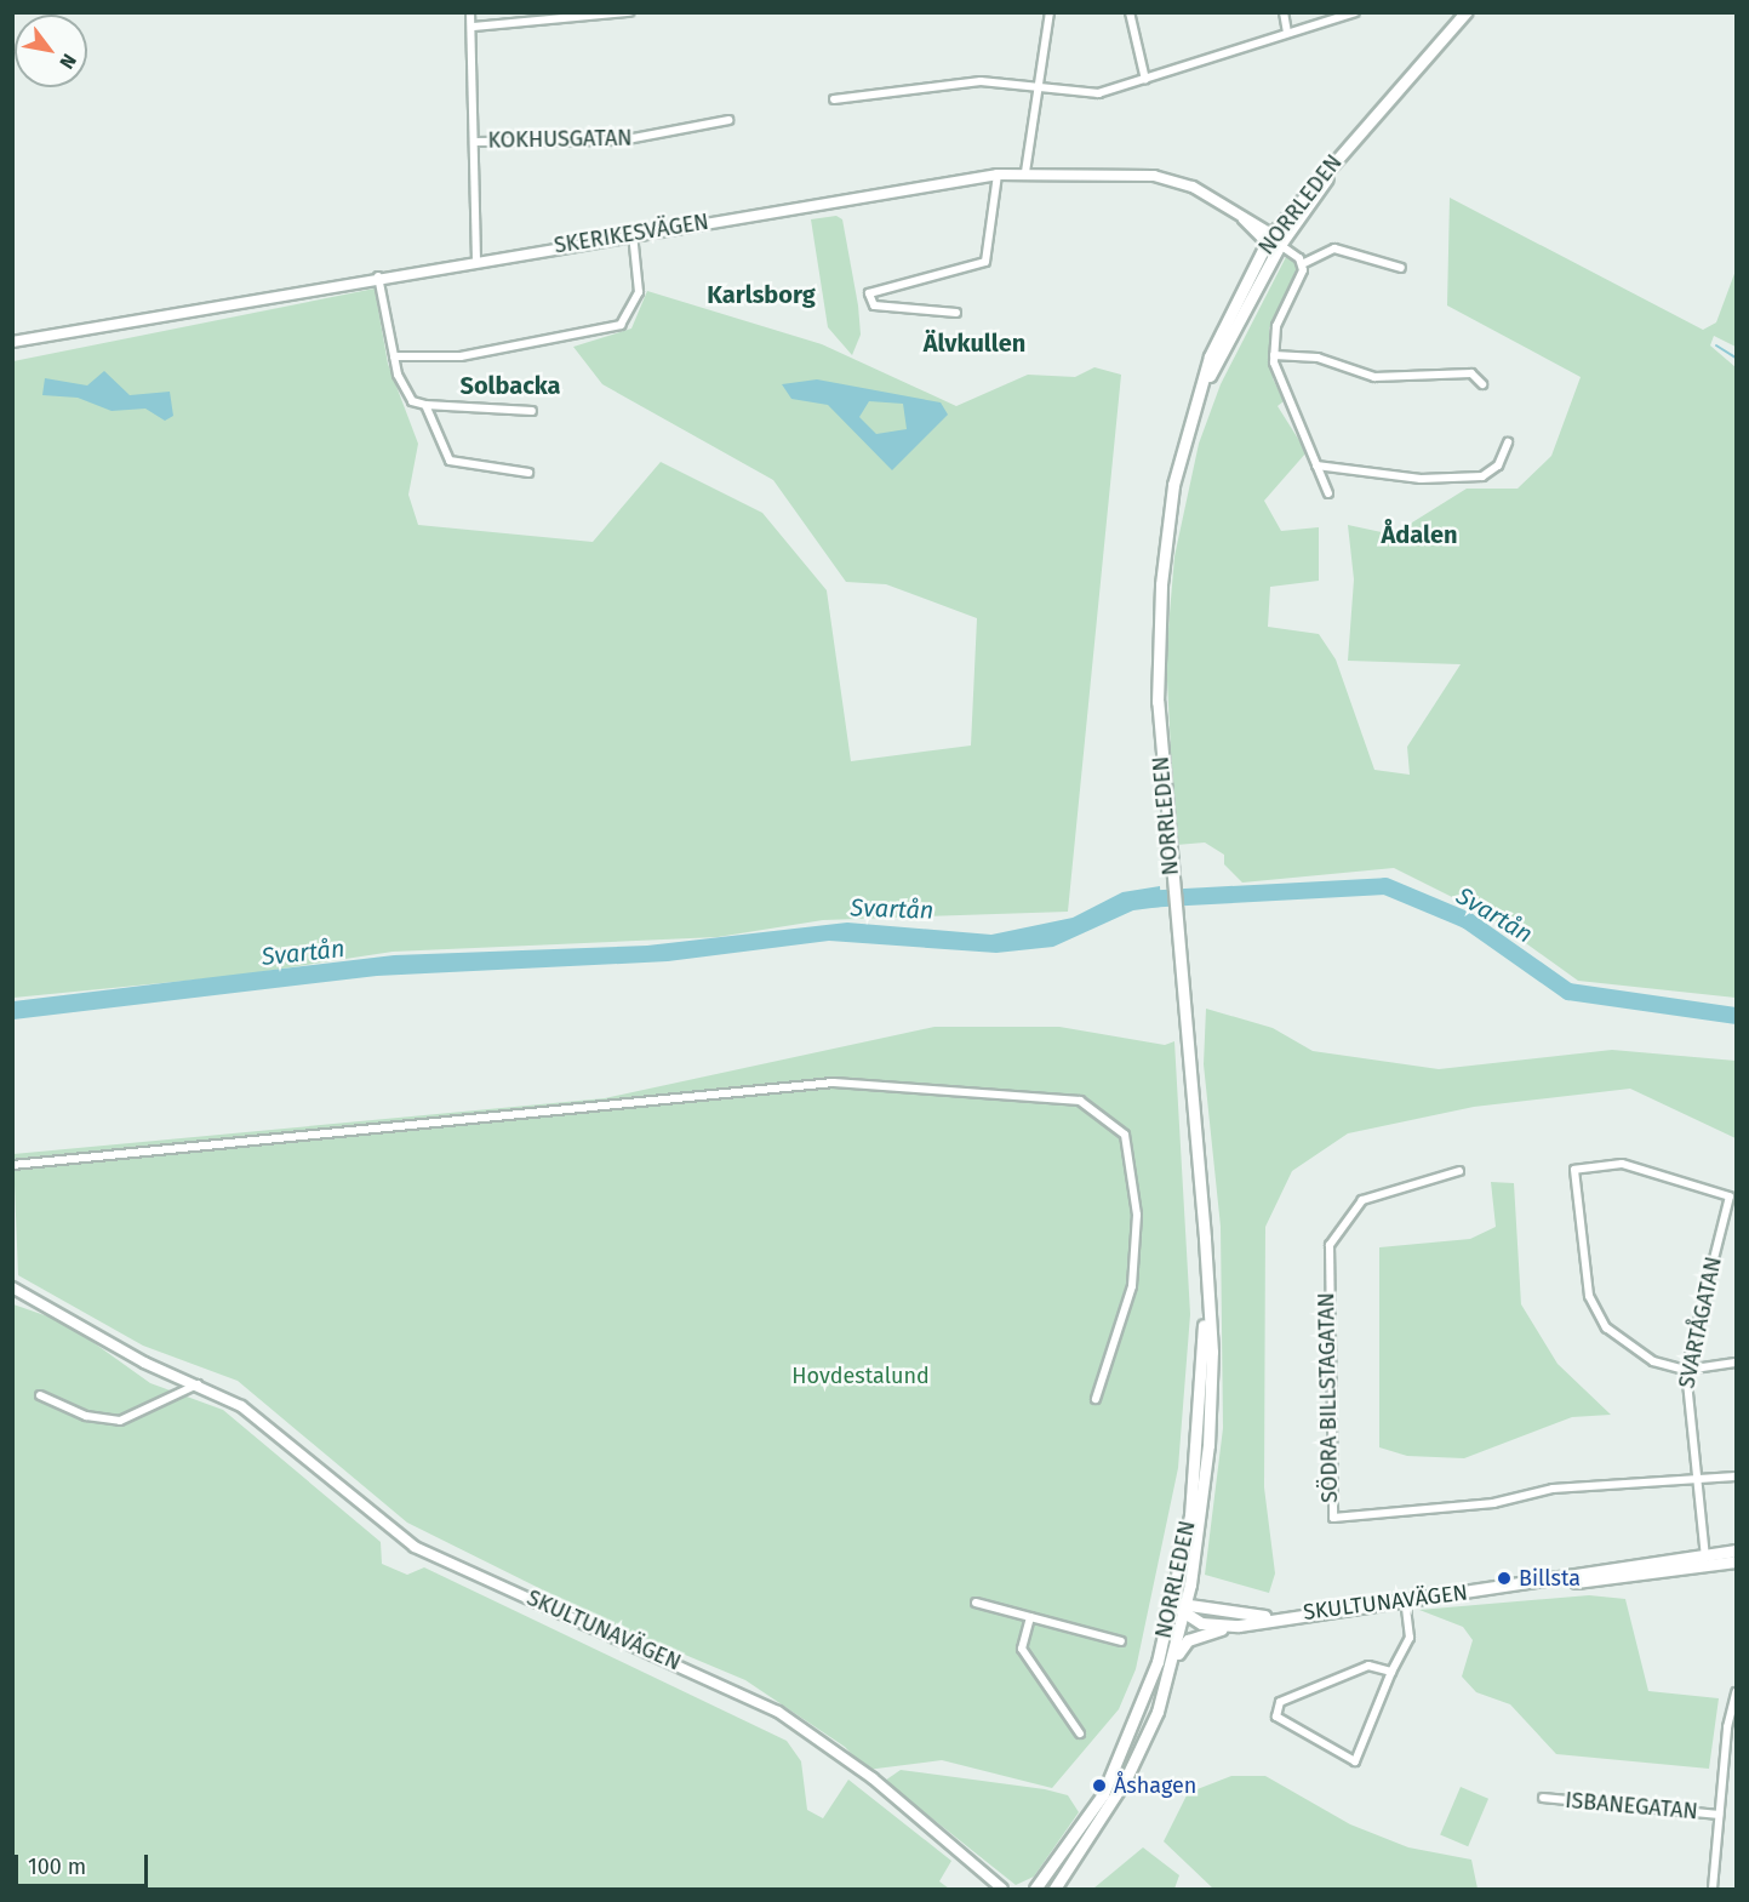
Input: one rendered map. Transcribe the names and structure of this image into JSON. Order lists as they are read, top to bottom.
{
  "streets": {
    "main road": ["NORRLEDEN", "SKULTUNAVÄGEN"],
    "street": [
      "KOKHUSGATAN",
      "SKERIKESVÄGEN",
      "SVARTÅGATAN",
      "SÖDRA BILLSTAGATAN",
      "ISBANEGATAN"
    ]
  },
  "crossings": [
    ["NORRLEDEN", "SKERIKESVÄGEN"],
    ["NORRLEDEN", "SKULTUNAVÄGEN"],
    ["SVARTÅGATAN", "SÖDRA BILLSTAGATAN"],
    ["SVARTÅGATAN", "SKULTUNAVÄGEN"]
  ],
  "districts": [
    "Karlsborg",
    "Älvkullen",
    "Solbacka",
    "Ådalen"
  ],
  "water": ["Svartån"],
  "parks": ["Hovdestalund"],
  "places": ["Billsta", "Åshagen"],
  "scale_bar": "100 m",
  "north": "bottom right"
}
